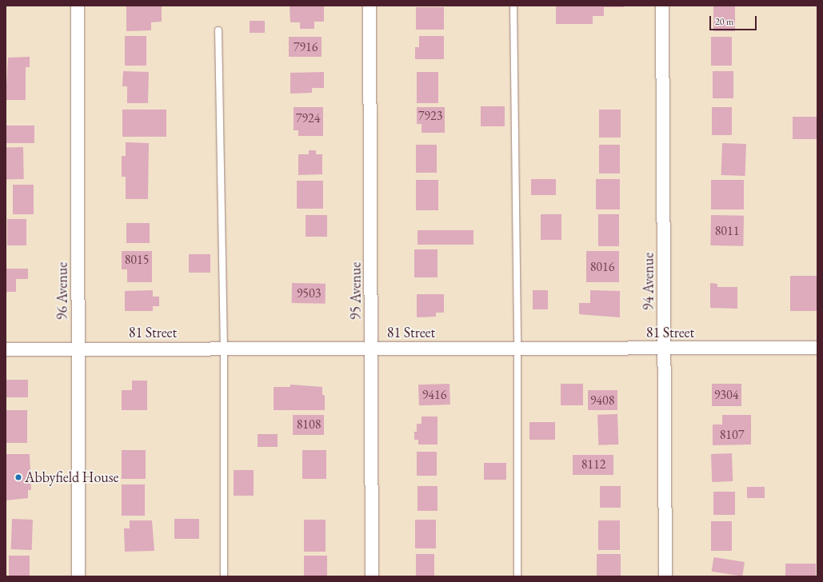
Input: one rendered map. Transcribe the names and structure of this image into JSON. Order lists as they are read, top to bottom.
{
  "streets": {
    "street": [
      "94 Avenue",
      "96 Avenue",
      "95 Avenue",
      "81 Street"
    ]
  },
  "crossings": [
    ["94 Avenue", "81 Street"],
    ["96 Avenue", "81 Street"],
    ["95 Avenue", "81 Street"]
  ],
  "places": ["Abbyfield House"],
  "house_numbers": [
    "7916",
    "7923",
    "7924",
    "8011",
    "8015",
    "8016",
    "9503",
    "9416",
    "9304",
    "9408",
    "8108",
    "8107",
    "8112"
  ],
  "scale_bar": "20 m"
}
